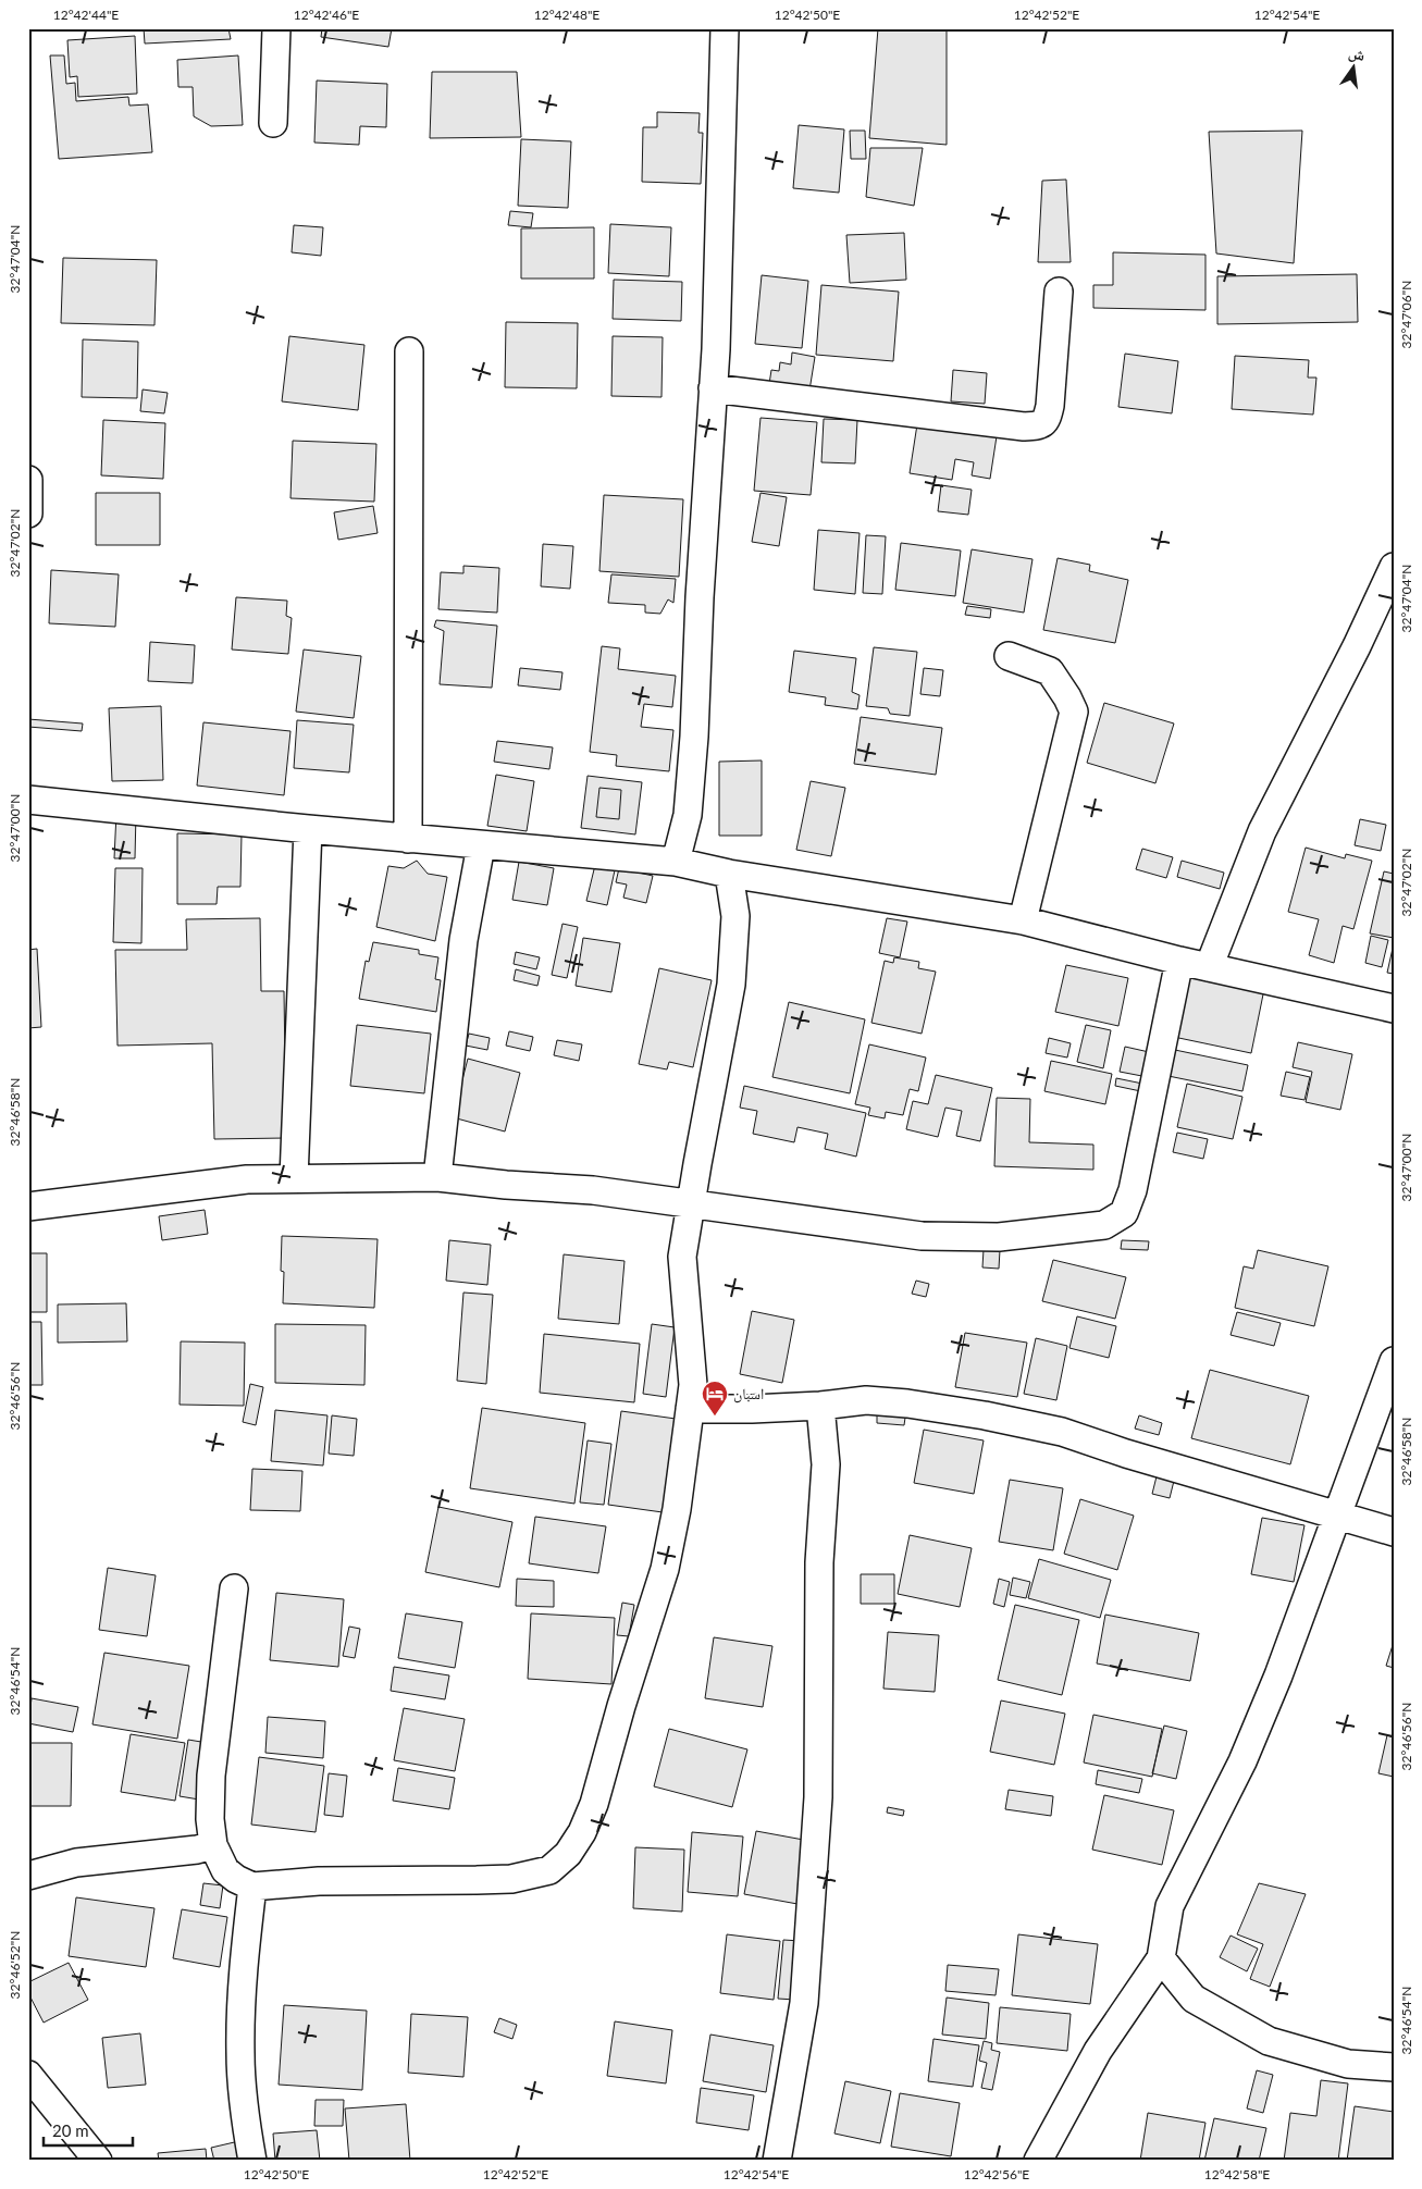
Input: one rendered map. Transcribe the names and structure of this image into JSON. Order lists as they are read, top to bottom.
{
  "places": {
    "hotel": ["اسبان"]
  },
  "scale_bar": "20 m",
  "north": "top",
  "coordinates": [
    "12°42'44\"E",
    "12°42'46\"E",
    "12°42'48\"E",
    "12°42'50\"E",
    "12°42'52\"E",
    "12°42'54\"E",
    "32°47'04\"N",
    "32°47'06\"N",
    "32°47'02\"N",
    "32°47'00\"N",
    "32°46'58\"N",
    "32°46'56\"N",
    "32°46'54\"N",
    "32°46'52\"N",
    "12°42'56\"E",
    "12°42'58\"E"
  ]
}
